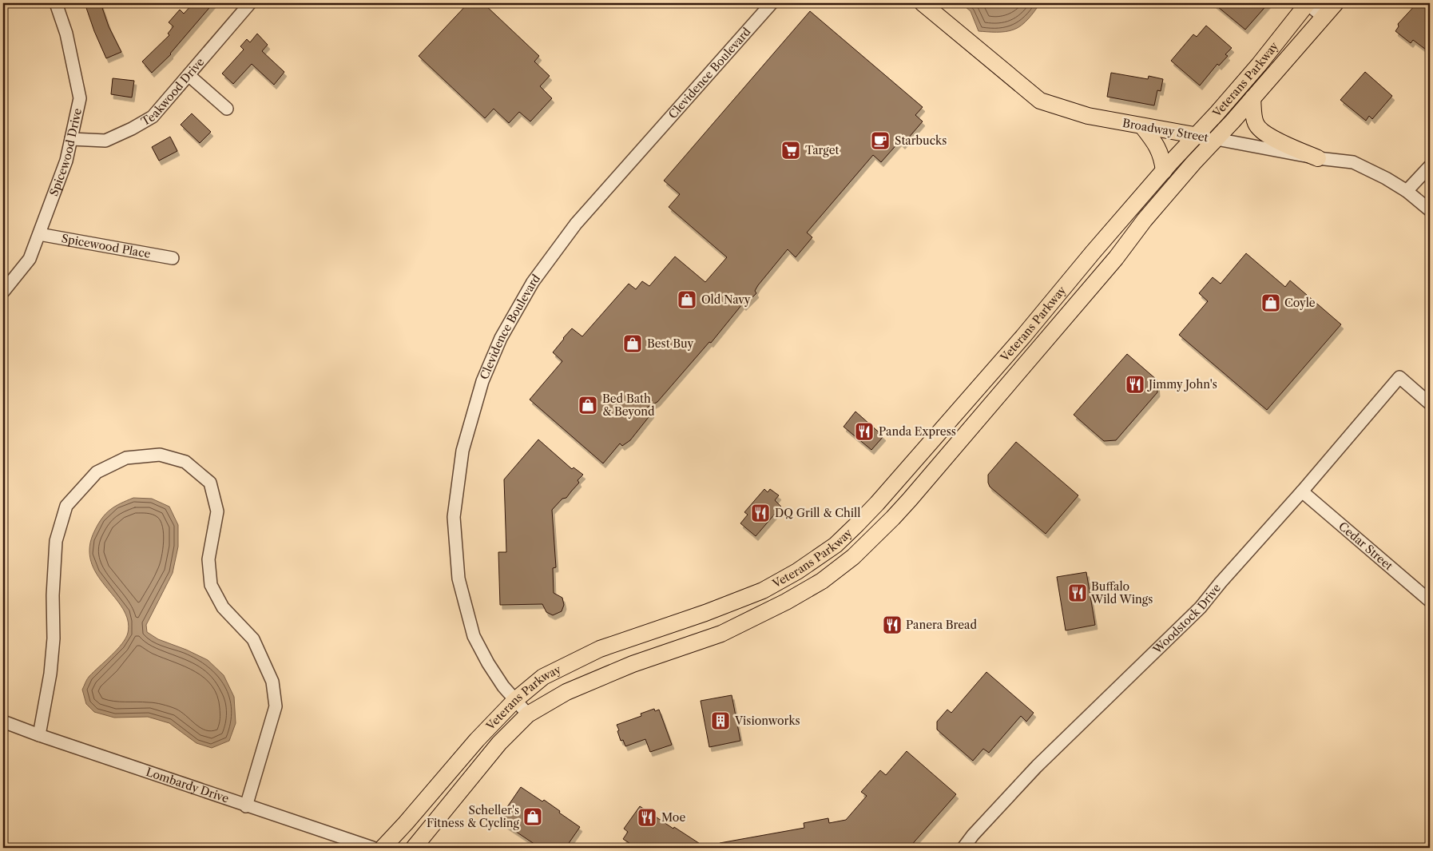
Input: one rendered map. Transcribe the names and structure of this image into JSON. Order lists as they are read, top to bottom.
{
  "streets": {
    "main road": ["Veterans Parkway", "Broadway Street"],
    "street": [
      "Clevidence Boulevard",
      "Teakwood Drive",
      "Spicewood Drive",
      "Spicewood Place",
      "Cedar Street",
      "Woodstock Drive",
      "Lombardy Drive"
    ]
  },
  "crossings": [
    ["Clevidence Boulevard", "Veterans Parkway"],
    ["Veterans Parkway", "Broadway Street"],
    ["Teakwood Drive", "Spicewood Drive"],
    ["Spicewood Drive", "Spicewood Place"],
    ["Cedar Street", "Woodstock Drive"]
  ],
  "places": {
    "cafe": ["Starbucks"],
    "supermarket": ["Target"],
    "shop": [
      "Old Navy",
      "Coyle",
      "Best Buy",
      "Bed Bath & Beyond",
      "Scheller's Fitness & Cycling"
    ],
    "restaurant": [
      "Jimmy John's",
      "Panda Express",
      "DQ Grill & Chill",
      "Buffalo Wild Wings",
      "Panera Bread",
      "Moe"
    ],
    "building": ["Visionworks"]
  }
}
